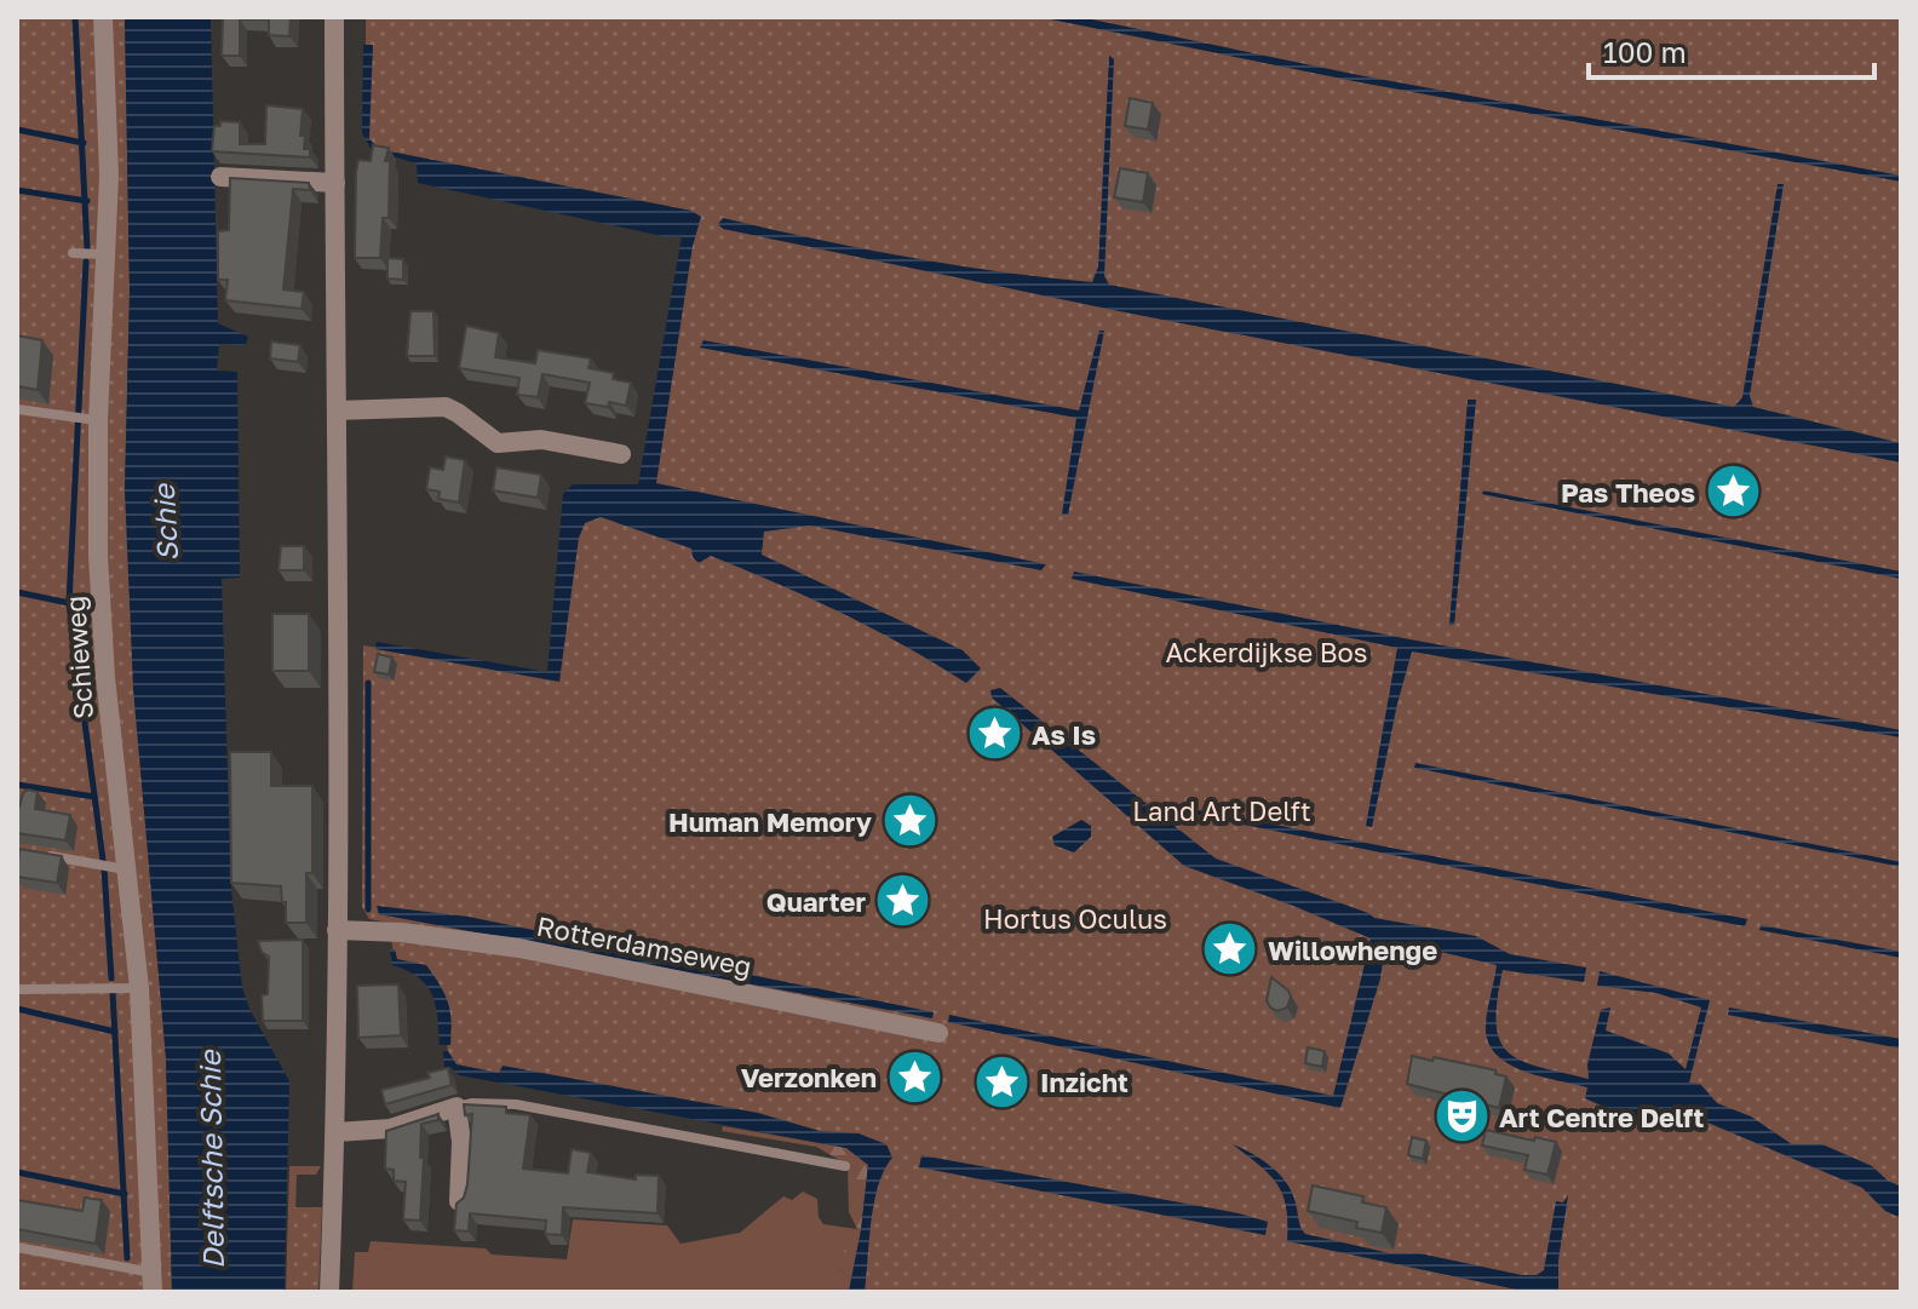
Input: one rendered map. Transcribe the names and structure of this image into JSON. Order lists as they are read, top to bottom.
{
  "streets": {
    "street": ["Schieweg", "Rotterdamseweg"]
  },
  "water": ["Schie", "Delftsche Schie"],
  "parks": ["Ackerdijkse Bos", "Land Art Delft", "Hortus Oculus"],
  "places": {
    "place": [
      "Pas Theos",
      "As Is",
      "Human Memory",
      "Quarter",
      "Willowhenge",
      "Verzonken",
      "Inzicht"
    ],
    "theatre": ["Art Centre Delft"]
  },
  "scale_bar": "100 m"
}
